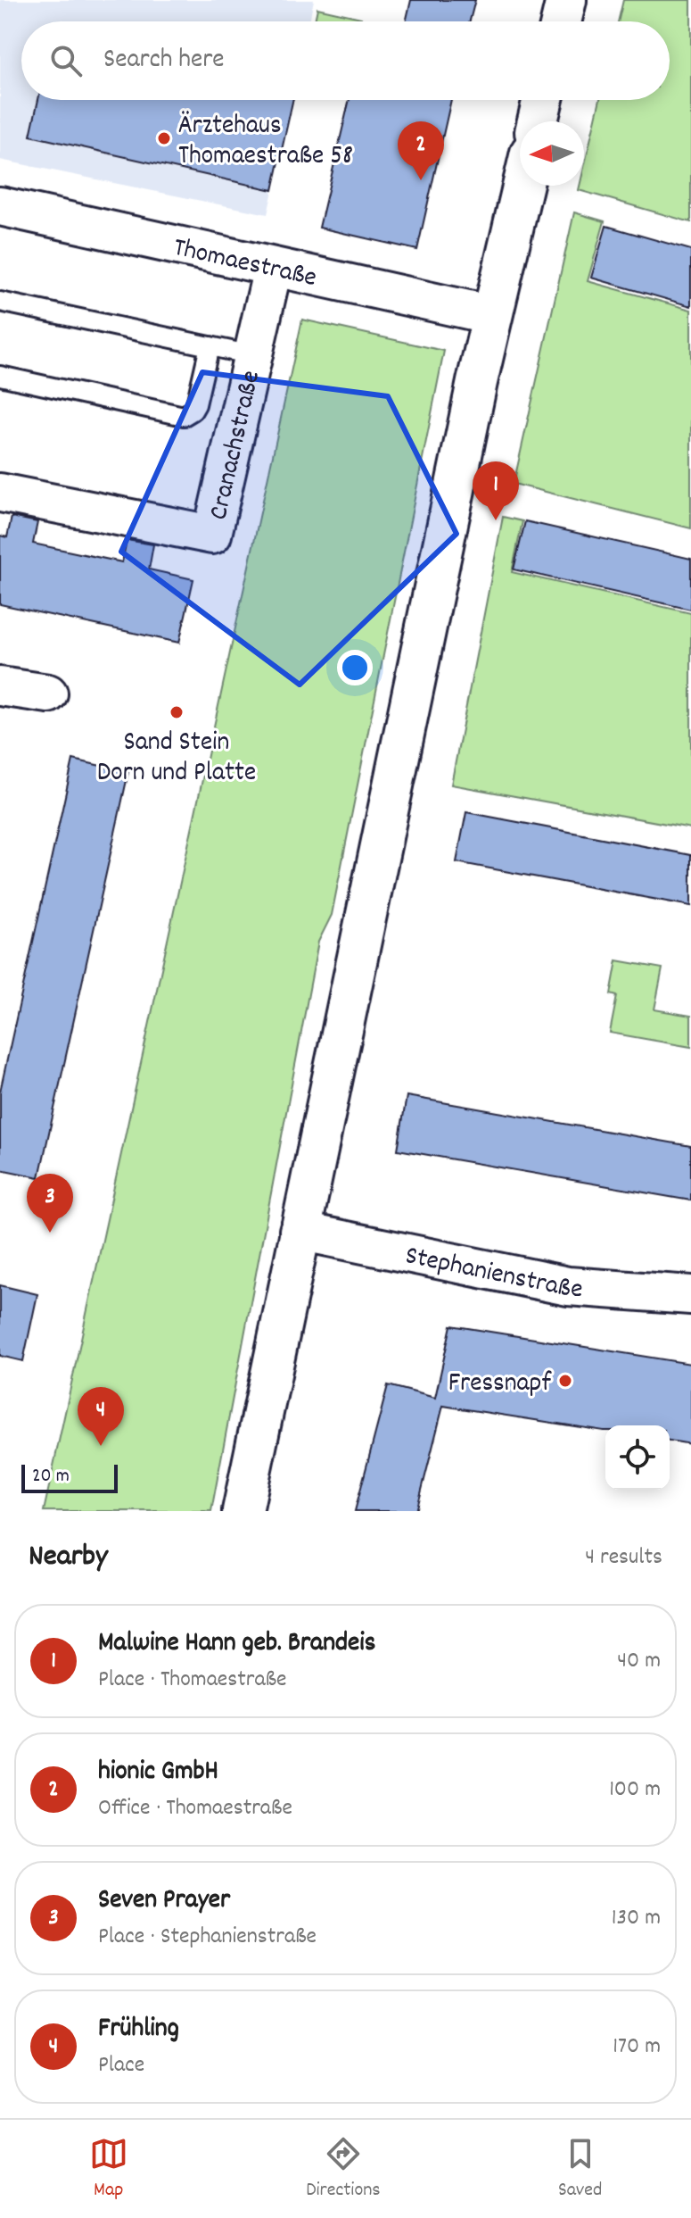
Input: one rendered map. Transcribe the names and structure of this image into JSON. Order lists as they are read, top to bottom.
{
  "streets": {
    "street": ["Thomaestraße", "Cranachstraße", "Stephanienstraße"]
  },
  "crossings": [
    ["Thomaestraße", "Cranachstraße"]
  ],
  "places": ["Ärztehaus Thomaestraße 58", "Sand Stein Dorn und Platte", "Fressnapf"],
  "scale_bar": "20 m",
  "north": "left",
  "page": {
    "search": "Search here",
    "pins": [
      "2",
      "1",
      "3",
      "4"
    ],
    "scale": "20 m",
    "heading": ["Nearby", "4 results"],
    "list": [
      {
        "mark": "1",
        "name": "Malwine Hann geb. Brandeis",
        "note": "Place · Thomaestraße",
        "value": "40 m"
      },
      {
        "mark": "2",
        "name": "hionic GmbH",
        "note": "Office · Thomaestraße",
        "value": "100 m"
      },
      {
        "mark": "3",
        "name": "Seven Prayer",
        "note": "Place · Stephanienstraße",
        "value": "130 m"
      },
      {
        "mark": "4",
        "name": "Frühling",
        "note": "Place",
        "value": "170 m"
      }
    ],
    "nav": ["Map", "Directions", "Saved"]
  }
}
